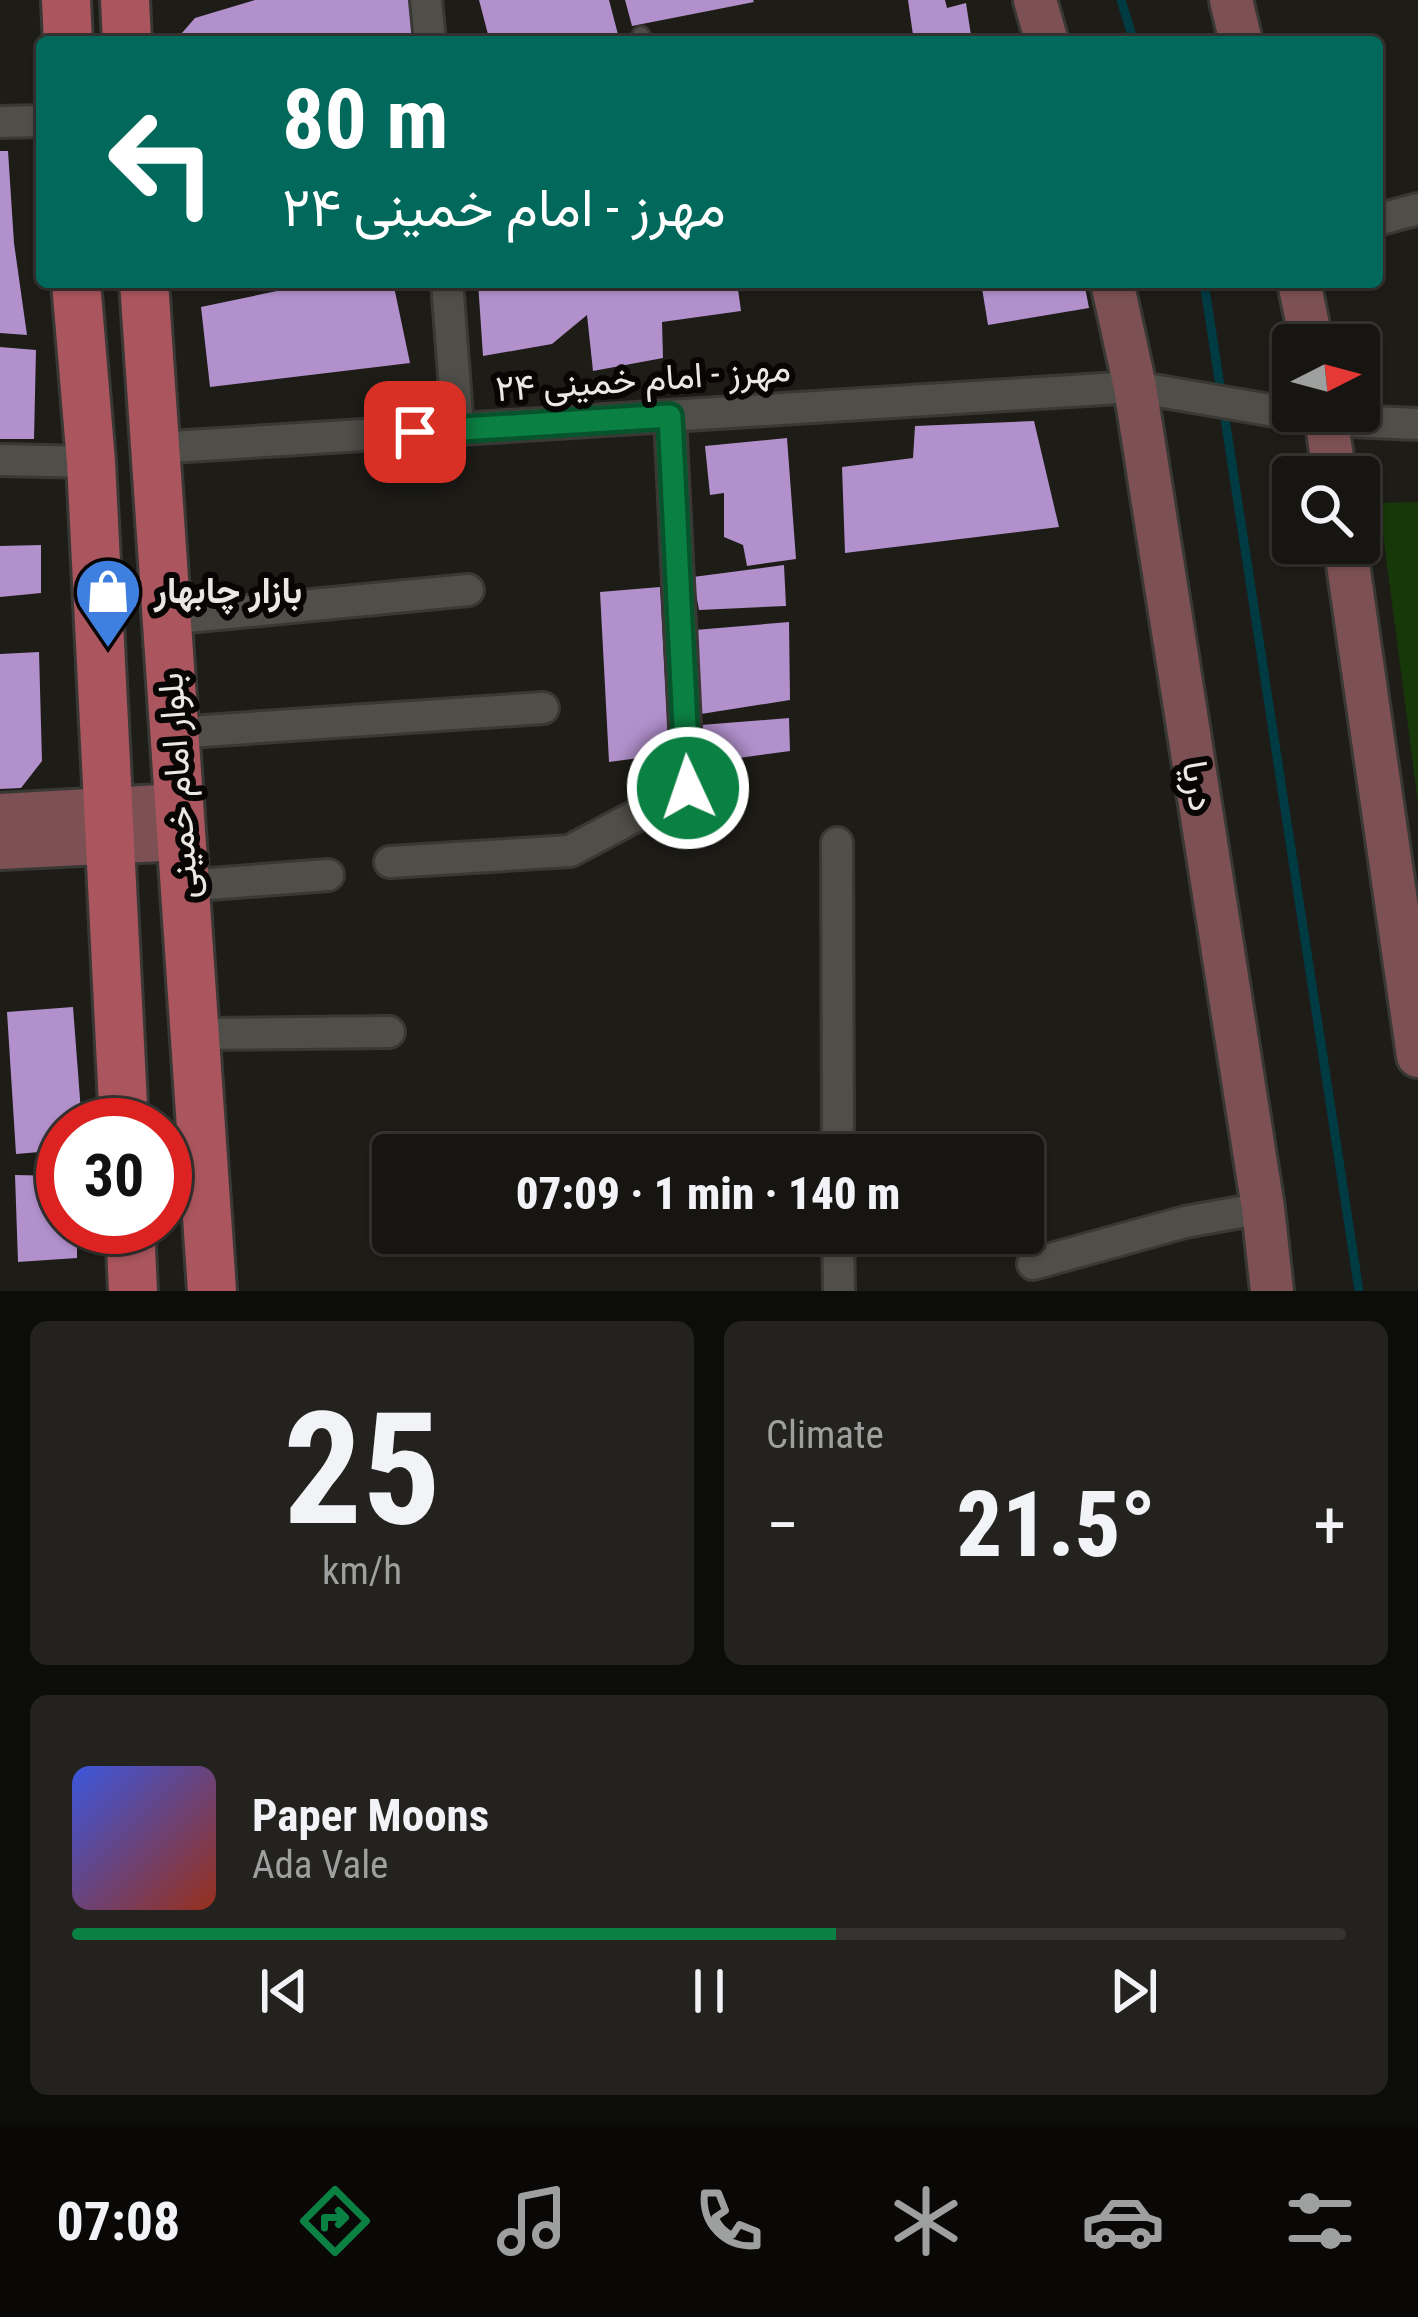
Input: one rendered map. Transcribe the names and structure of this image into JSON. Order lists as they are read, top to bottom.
{
  "streets": {
    "main road": ["بلوار امام خمینی"],
    "street": ["مهرز - امام خمینی ۲۴", "دریا"]
  },
  "crossings": [
    ["مهرز - امام خمینی ۲۴", "بلوار امام خمینی"],
    ["مهرز - امام خمینی ۲۴", "دریا"]
  ],
  "places": {
    "shop": ["بازار چابهار"]
  },
  "north": "right",
  "page": {
    "turn": ["80 m", "مهرز - امام خمینی ۲۴"],
    "limit": "30",
    "trip": "07:09 · 1 min · 140 m",
    "tile": [
      ["25", "km/h"],
      "Climate"
    ],
    "heat": ["−", "21.5°", "+"],
    "song": ["Paper Moons", "Ada Vale"],
    "tabs": "07:08"
  }
}
